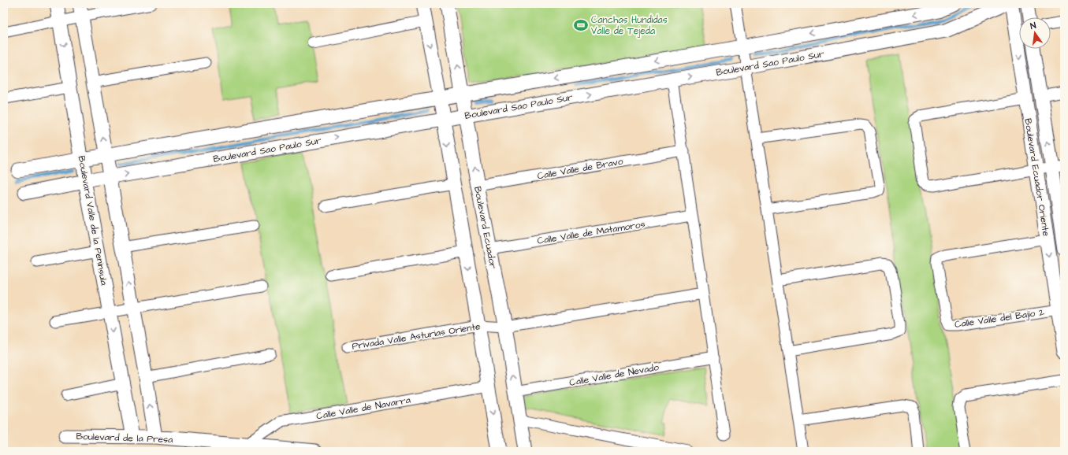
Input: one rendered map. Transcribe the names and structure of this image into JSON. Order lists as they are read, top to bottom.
{
  "streets": {
    "street": [
      "Boulevard Sao Paulo Sur",
      "Calle Valle de Bravo",
      "Boulevard Ecuador Oriente",
      "Boulevard Valle de la Peninsula",
      "Boulevard Ecuador",
      "Calle Valle de Matamoros",
      "Calle Valle del Bajío 2",
      "Privada Valle Asturias Oriente",
      "Calle Valle de Nevado",
      "Calle Valle de Navarra",
      "Boulevard de la Presa"
    ]
  },
  "crossings": [
    ["Boulevard Sao Paulo Sur", "Boulevard Ecuador Oriente"],
    ["Boulevard Sao Paulo Sur", "Boulevard Valle de la Peninsula"],
    ["Boulevard Sao Paulo Sur", "Boulevard Ecuador"],
    ["Calle Valle de Bravo", "Boulevard Ecuador"],
    ["Boulevard Ecuador Oriente", "Calle Valle del Bajío 2"],
    ["Boulevard Valle de la Peninsula", "Boulevard de la Presa"],
    ["Boulevard Ecuador", "Calle Valle de Matamoros"],
    ["Boulevard Ecuador", "Privada Valle Asturias Oriente"],
    ["Boulevard Ecuador", "Calle Valle de Nevado"],
    ["Calle Valle de Navarra", "Boulevard de la Presa"]
  ],
  "places": {
    "sports": ["Canchas Hundidas Valle de Tejeda"]
  },
  "north": "top"
}
